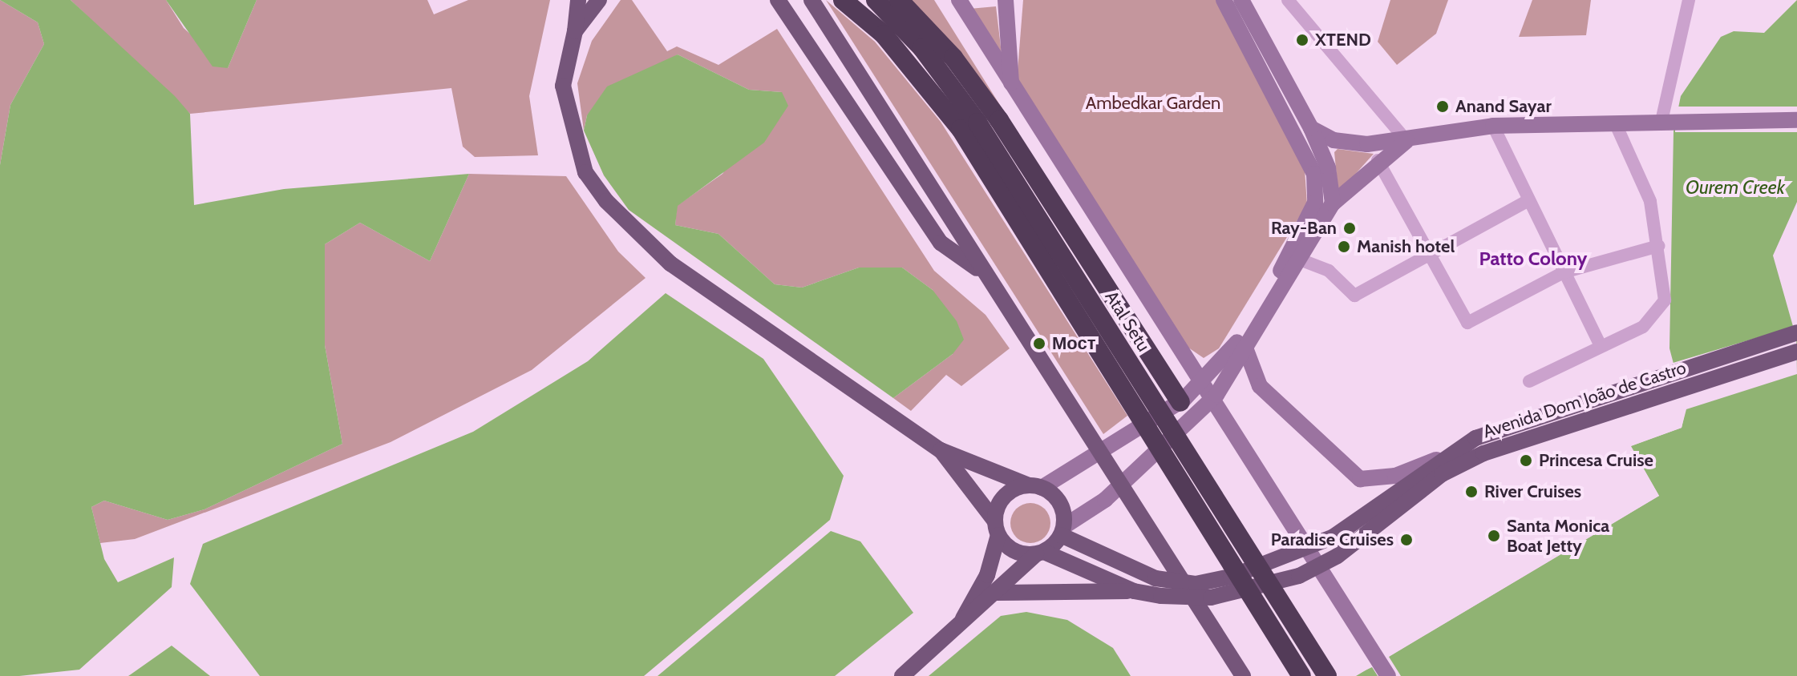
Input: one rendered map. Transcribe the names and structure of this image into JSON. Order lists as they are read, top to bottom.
{
  "streets": {
    "highway": ["Atal Setu"],
    "main road": ["Avenida Dom João de Castro"]
  },
  "districts": ["Patto Colony"],
  "water": ["Ourem Creek"],
  "parks": ["Ambedkar Garden"],
  "places": [
    "XTEND",
    "Anand Sayar",
    "Ray-Ban",
    "Manish hotel",
    "Мост",
    "Princesa Cruise",
    "River Cruises",
    "Santa Monica Boat Jetty",
    "Paradise Cruises"
  ]
}
